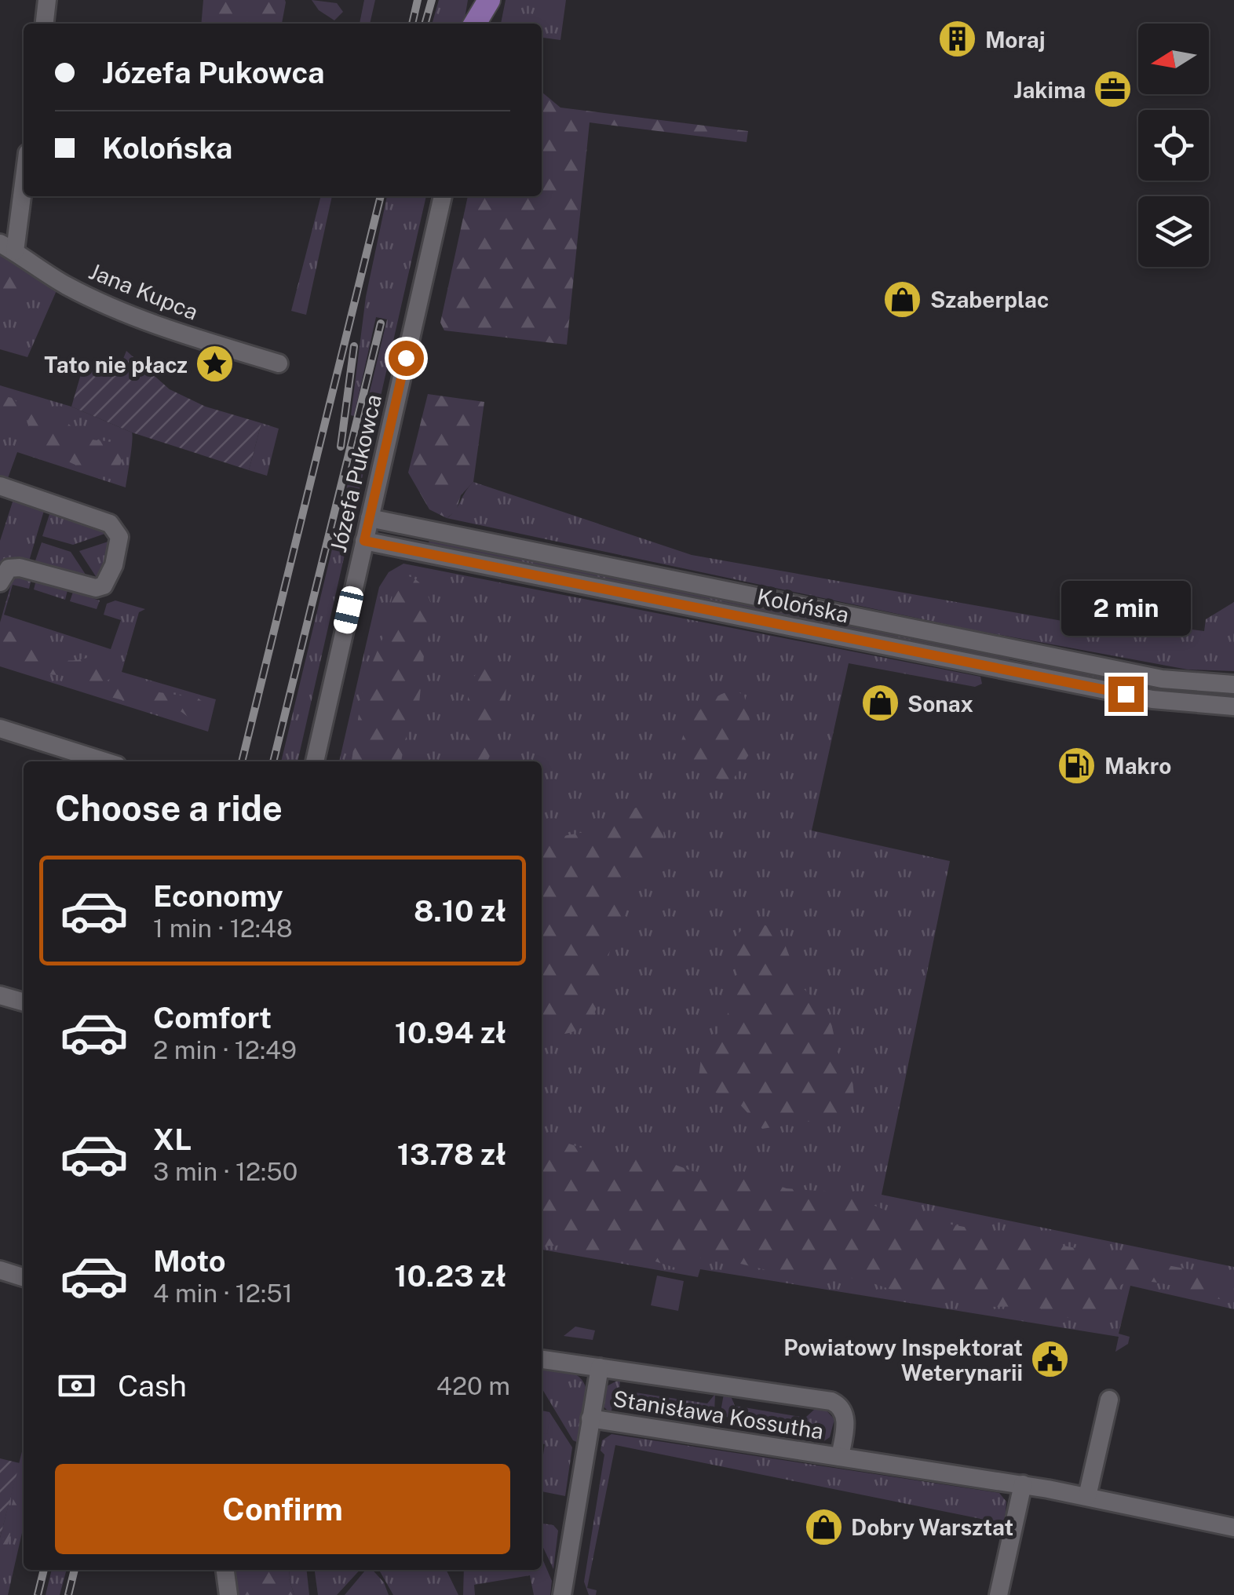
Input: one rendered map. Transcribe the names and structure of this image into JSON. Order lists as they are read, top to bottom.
{
  "streets": {
    "street": [
      "Jana Kupca",
      "Józefa Pukowca",
      "Kolońska",
      "Stanisława Kossutha"
    ]
  },
  "crossings": [
    ["Józefa Pukowca", "Kolońska"]
  ],
  "places": {
    "building": ["Moraj"],
    "office": ["Jakima"],
    "shop": ["Szaberplac", "Sonax", "Dobry Warsztat"],
    "place": ["Tato nie płacz"],
    "fuel station": ["Makro"],
    "public building": ["Powiatowy Inspektorat Weterynarii"]
  },
  "north": "left",
  "page": {
    "banner": ["Józefa Pukowca", "Kolońska"],
    "bubble": "2 min",
    "heading": "Choose a ride",
    "list": [
      {
        "name": "Economy",
        "note": "1 min · 12:48",
        "value": "8.10 zł"
      },
      {
        "name": "Comfort",
        "note": "2 min · 12:49",
        "value": "10.94 zł"
      },
      {
        "name": "XL",
        "note": "3 min · 12:50",
        "value": "13.78 zł"
      },
      {
        "name": "Moto",
        "note": "4 min · 12:51",
        "value": "10.23 zł"
      }
    ],
    "pay": ["Cash", "420 m"],
    "buttons": "Confirm"
  }
}
